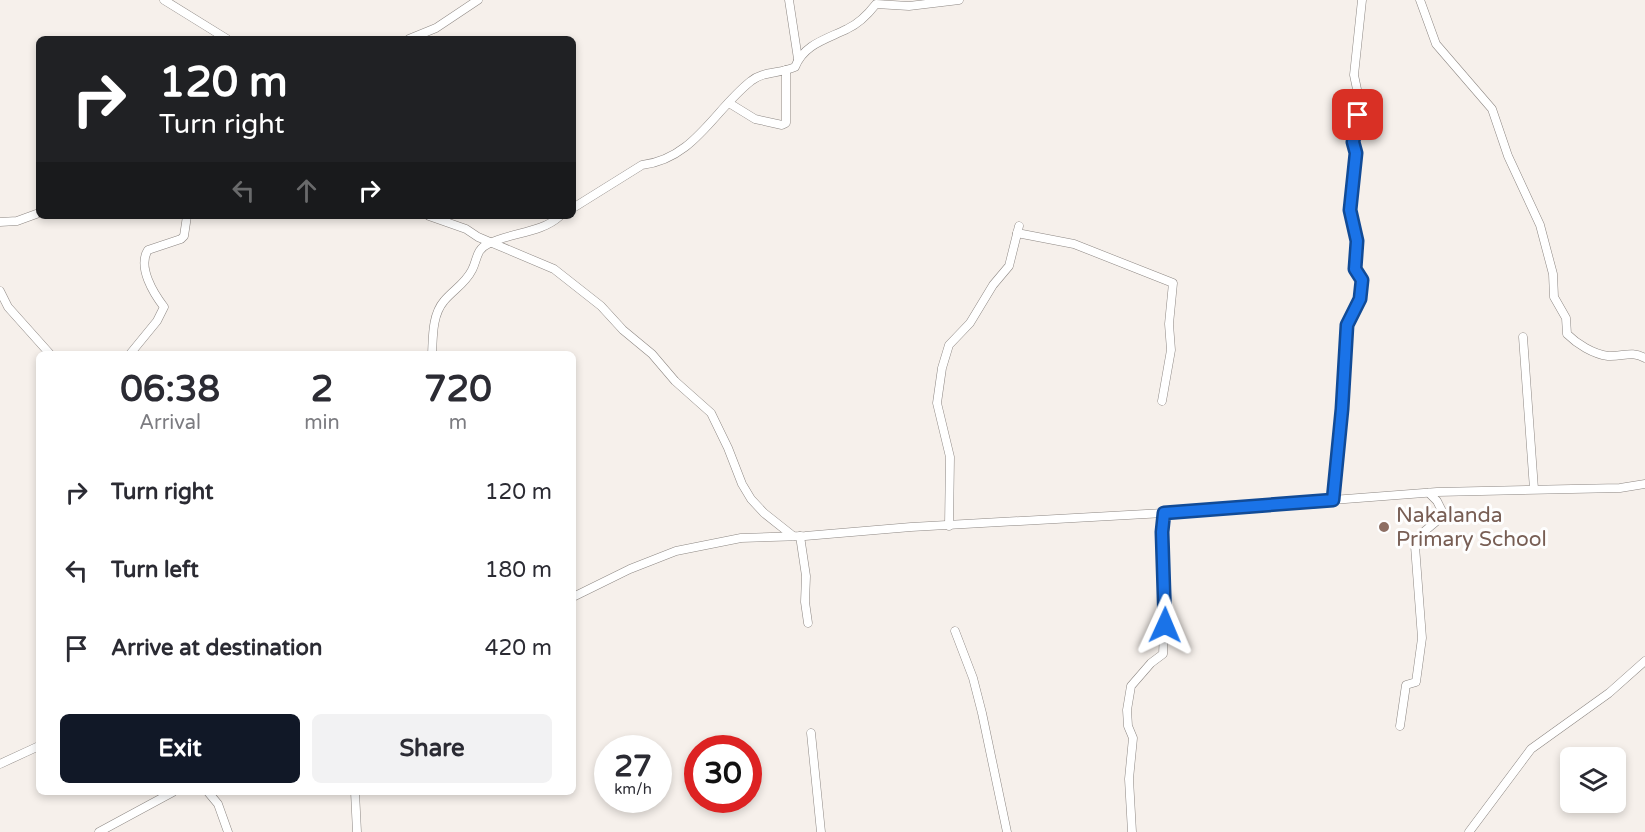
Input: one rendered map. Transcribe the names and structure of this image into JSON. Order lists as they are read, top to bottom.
{
  "places": ["Nakalanda Primary School"],
  "page": {
    "turn": ["120 m", "Turn right"],
    "eta": [
      "06:38",
      "Arrival",
      "2",
      "min",
      "720",
      "m"
    ],
    "list": [
      {
        "name": "Turn right",
        "value": "120 m"
      },
      {
        "name": "Turn left",
        "value": "180 m"
      },
      {
        "name": "Arrive at destination",
        "value": "420 m"
      }
    ],
    "buttons": ["Exit", "Share"],
    "speed": "27 km/h",
    "limit": "30"
  }
}
